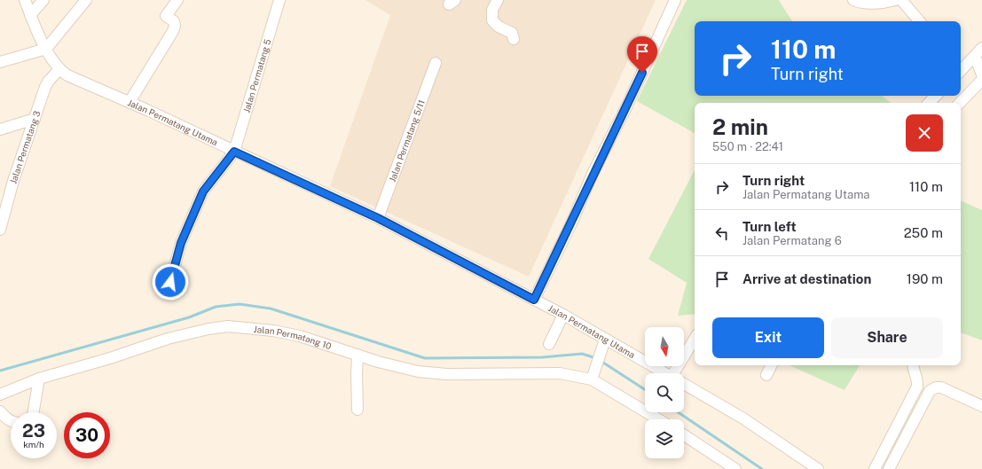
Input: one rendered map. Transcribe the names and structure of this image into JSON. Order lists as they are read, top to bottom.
{
  "streets": {
    "street": [
      "Jalan Permatang 5",
      "Jalan Permatang Utama",
      "Jalan Permatang 5/11",
      "Jalan Permatang 3",
      "Jalan Permatang 10"
    ]
  },
  "crossings": [
    ["Jalan Permatang 5", "Jalan Permatang Utama"],
    ["Jalan Permatang Utama", "Jalan Permatang 5/11"],
    ["Jalan Permatang Utama", "Jalan Permatang 3"]
  ],
  "north": "bottom",
  "page": {
    "turn": ["110 m", "Turn right"],
    "heading": ["2 min", "550 m · 22:41"],
    "list": [
      {
        "name": "Turn right",
        "note": "Jalan Permatang Utama",
        "value": "110 m"
      },
      {
        "name": "Turn left",
        "note": "Jalan Permatang 6",
        "value": "250 m"
      },
      {
        "name": "Arrive at destination",
        "value": "190 m"
      }
    ],
    "buttons": ["Exit", "Share"],
    "speed": "23 km/h",
    "limit": "30"
  }
}
